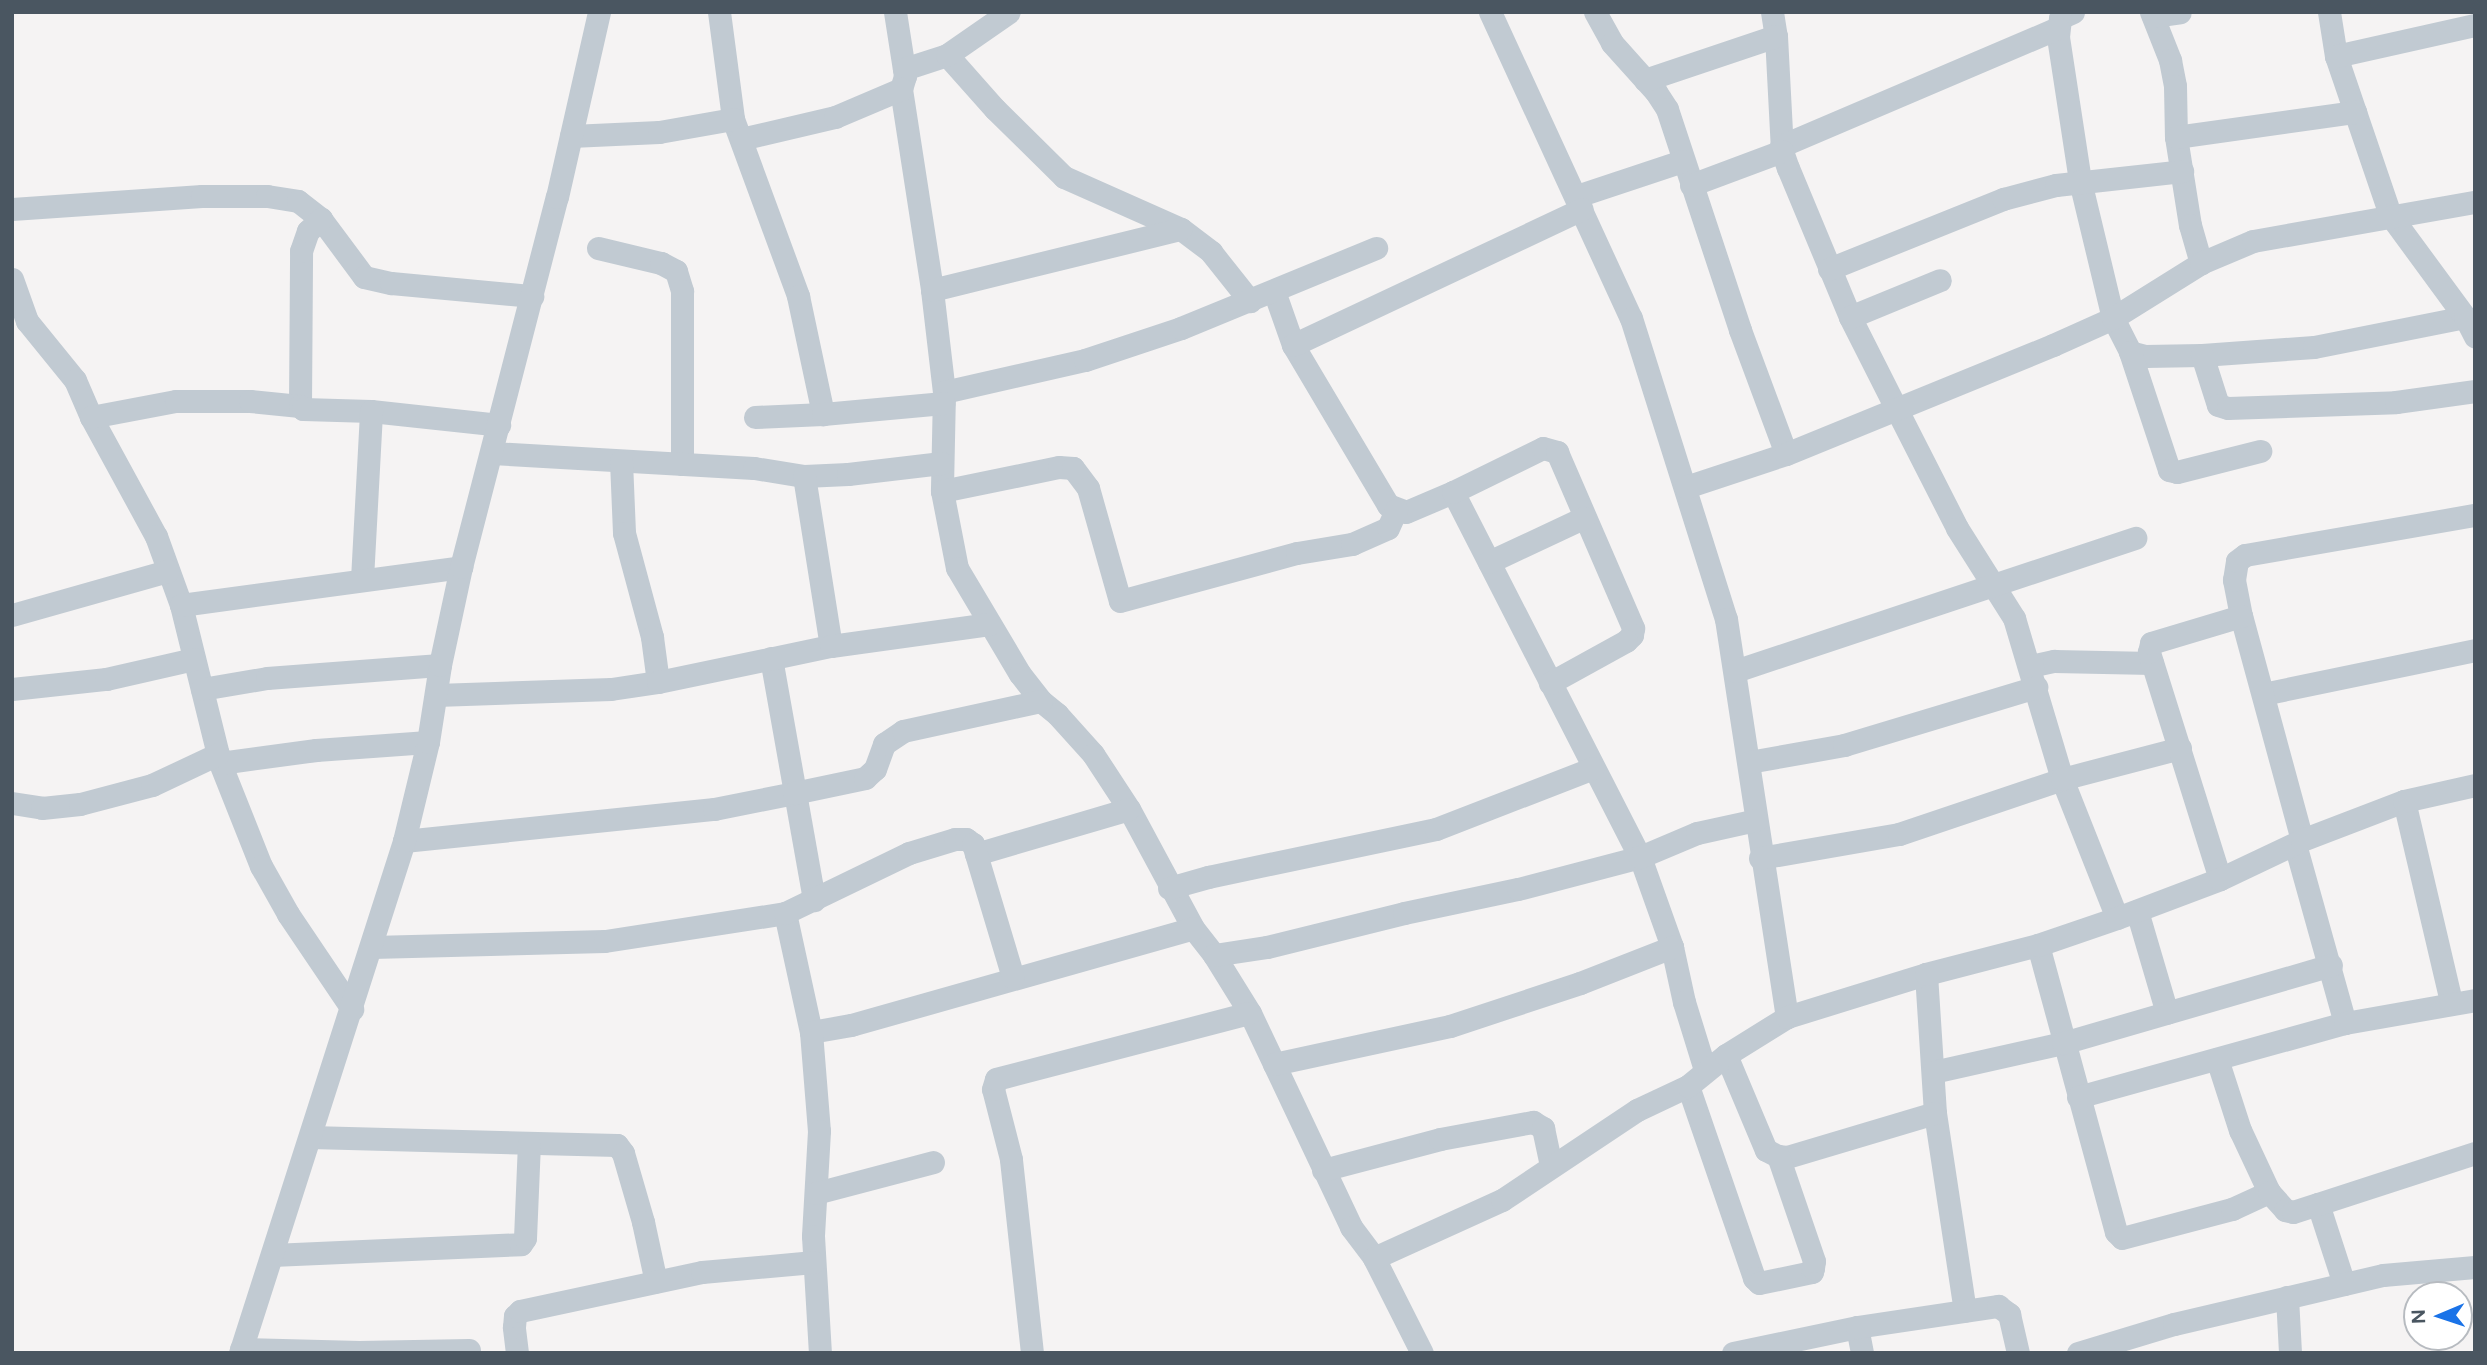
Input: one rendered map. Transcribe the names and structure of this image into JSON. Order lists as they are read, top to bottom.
{
  "north": "left"
}
